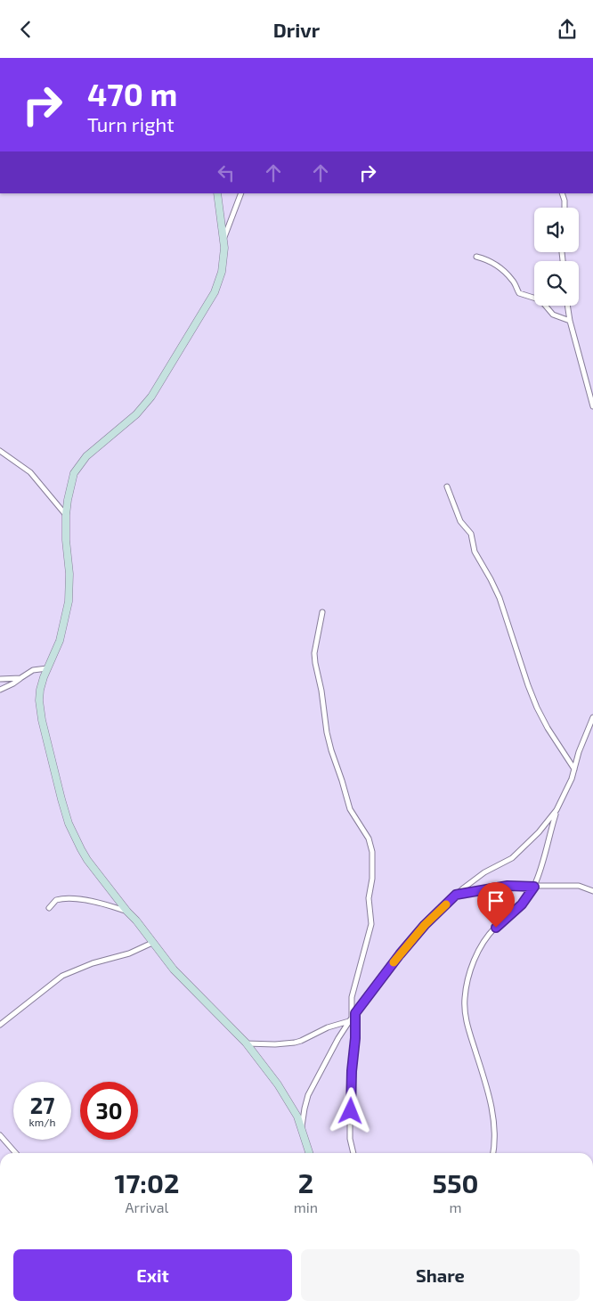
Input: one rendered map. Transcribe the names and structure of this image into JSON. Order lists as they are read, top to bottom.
{
  "page": {
    "header": "Drivr",
    "turn": ["470 m", "Turn right"],
    "speed": "27 km/h",
    "limit": "30",
    "eta": [
      "17:02",
      "Arrival",
      "2",
      "min",
      "550",
      "m"
    ],
    "buttons": ["Exit", "Share"]
  }
}
